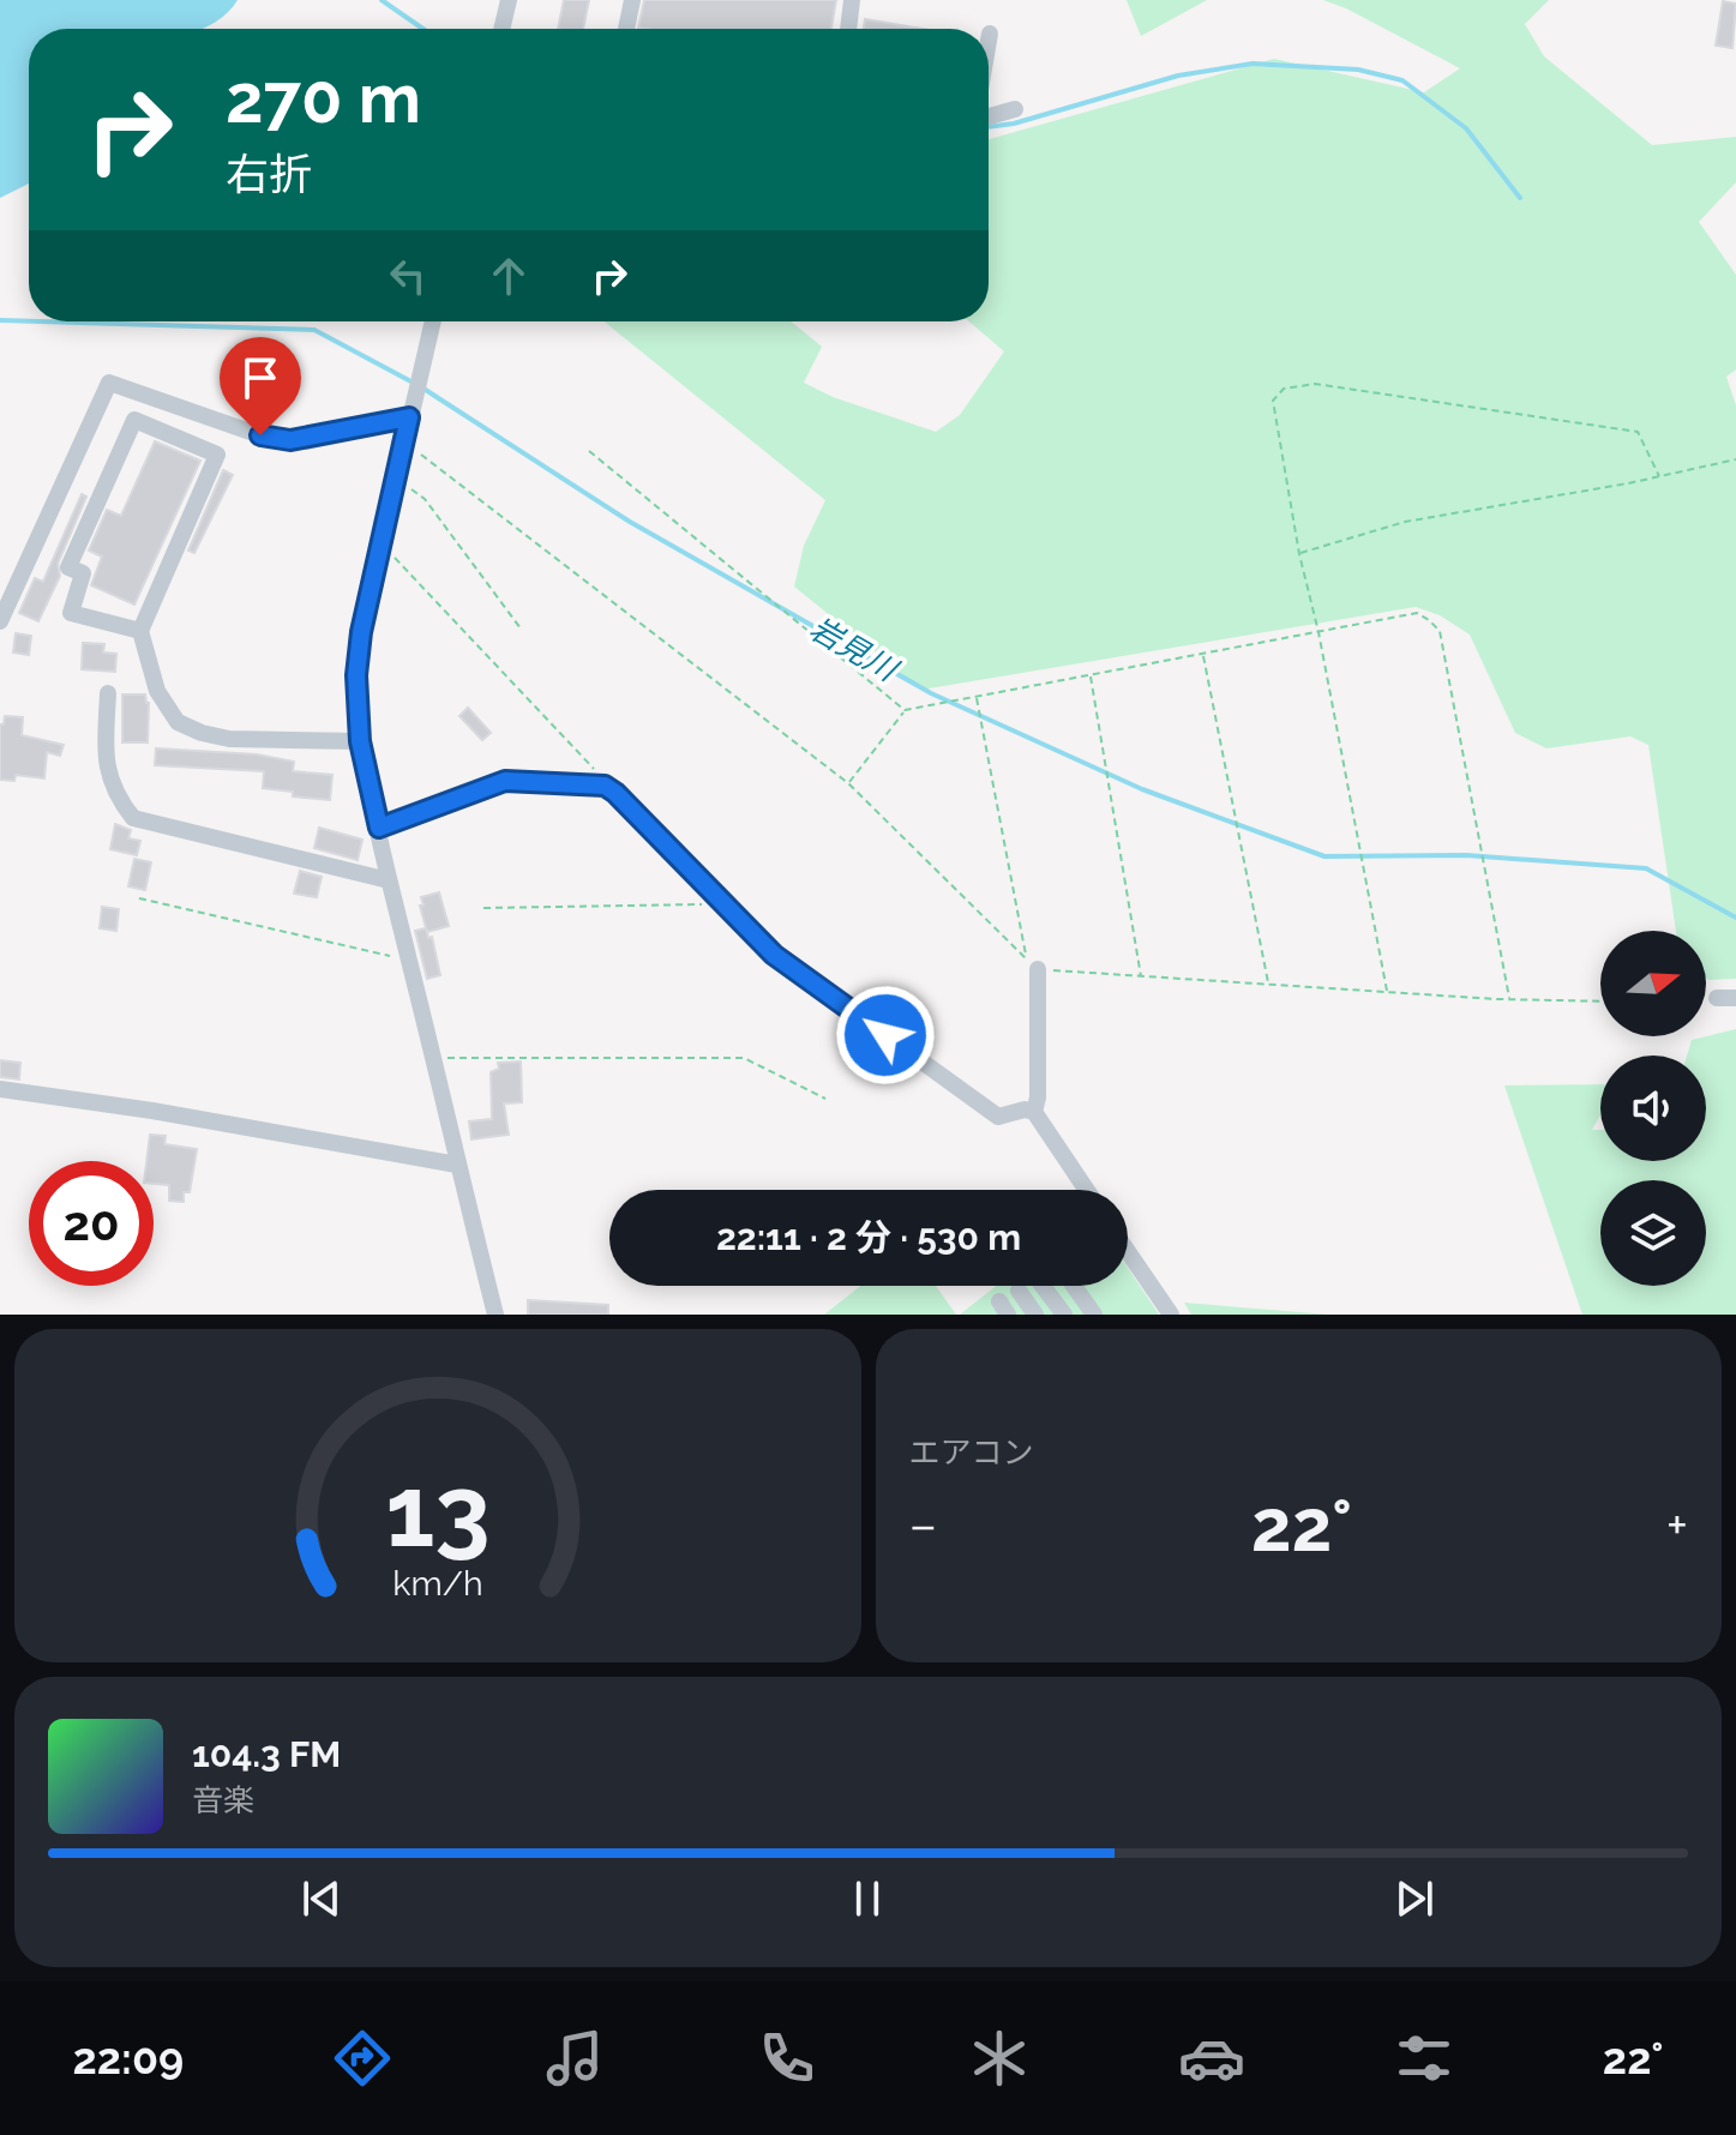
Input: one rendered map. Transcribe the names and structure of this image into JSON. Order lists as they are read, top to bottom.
{
  "water": ["岩見川"],
  "north": "right",
  "page": {
    "turn": ["270 m", "右折"],
    "limit": "20",
    "trip": "22:11 · 2 分 · 530 m",
    "tile": "エアコン",
    "heat": ["−", "22°", "+"],
    "song": ["104.3 FM", "音楽"],
    "tabs": ["22:09", "22°"],
    "gauge": ["13", "km/h"]
  }
}
